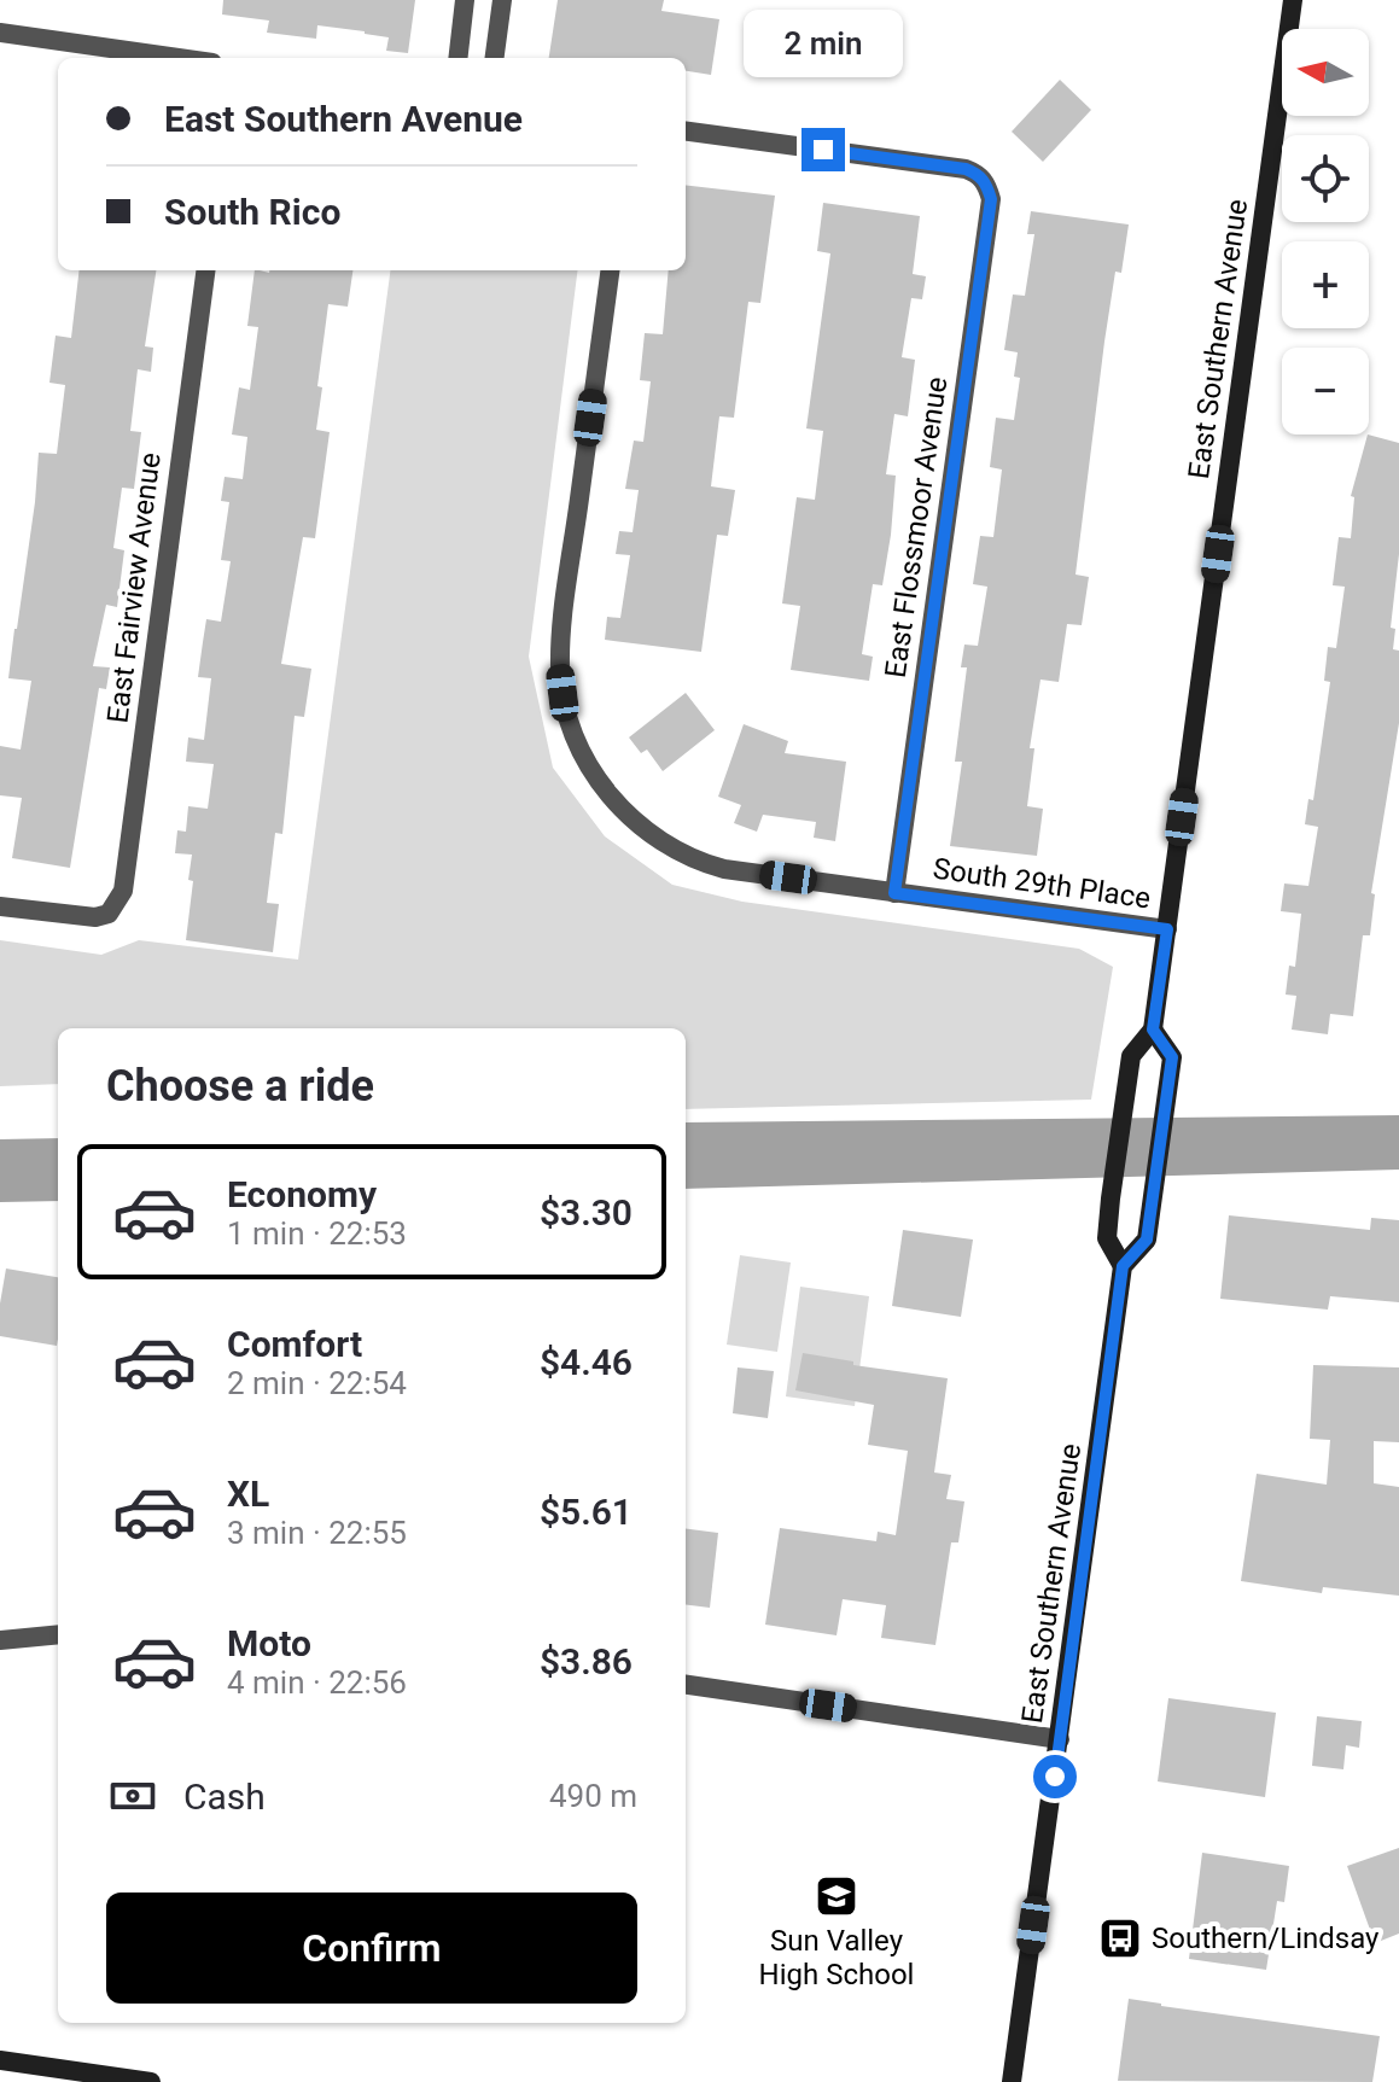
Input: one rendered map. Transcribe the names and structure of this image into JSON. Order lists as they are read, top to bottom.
{
  "streets": {
    "main road": ["East Southern Avenue"],
    "street": ["East Flossmoor Avenue", "East Fairview Avenue", "South 29th Place"]
  },
  "crossings": [
    ["East Southern Avenue", "South 29th Place"],
    ["East Flossmoor Avenue", "South 29th Place"]
  ],
  "places": {
    "school or university": ["Sun Valley High School"],
    "bus stop": ["Southern/Lindsay"]
  },
  "north": "left",
  "page": {
    "bubble": "2 min",
    "map_buttons": ["+", "−"],
    "banner": ["East Southern Avenue", "South Rico"],
    "heading": "Choose a ride",
    "list": [
      {
        "name": "Economy",
        "note": "1 min · 22:53",
        "value": "$3.30"
      },
      {
        "name": "Comfort",
        "note": "2 min · 22:54",
        "value": "$4.46"
      },
      {
        "name": "XL",
        "note": "3 min · 22:55",
        "value": "$5.61"
      },
      {
        "name": "Moto",
        "note": "4 min · 22:56",
        "value": "$3.86"
      }
    ],
    "pay": ["Cash", "490 m"],
    "buttons": "Confirm"
  }
}
